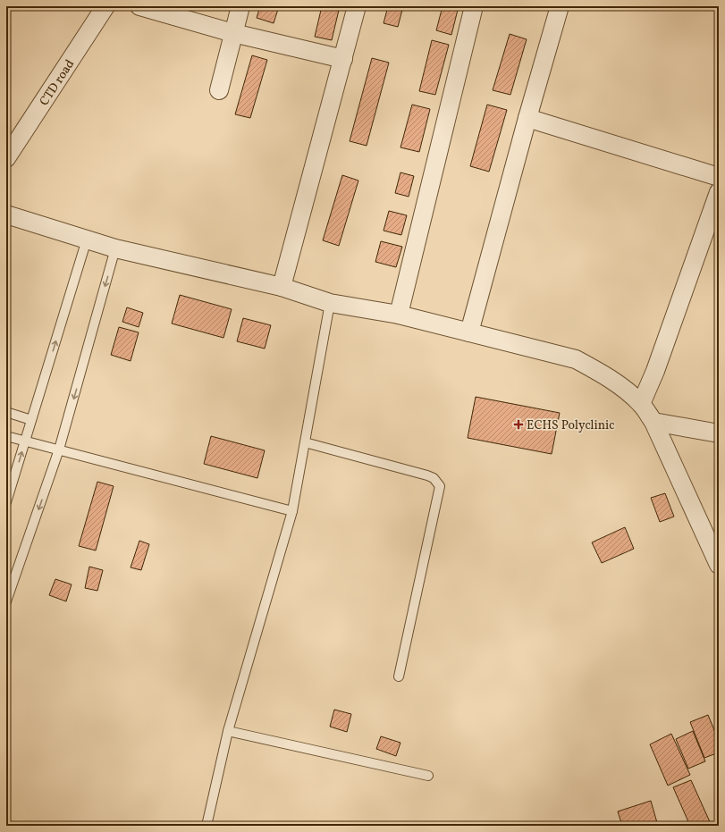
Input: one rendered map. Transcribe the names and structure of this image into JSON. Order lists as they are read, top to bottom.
{
  "streets": {
    "street": ["CTD road"]
  },
  "places": {
    "health": ["ECHS Polyclinic"]
  }
}
